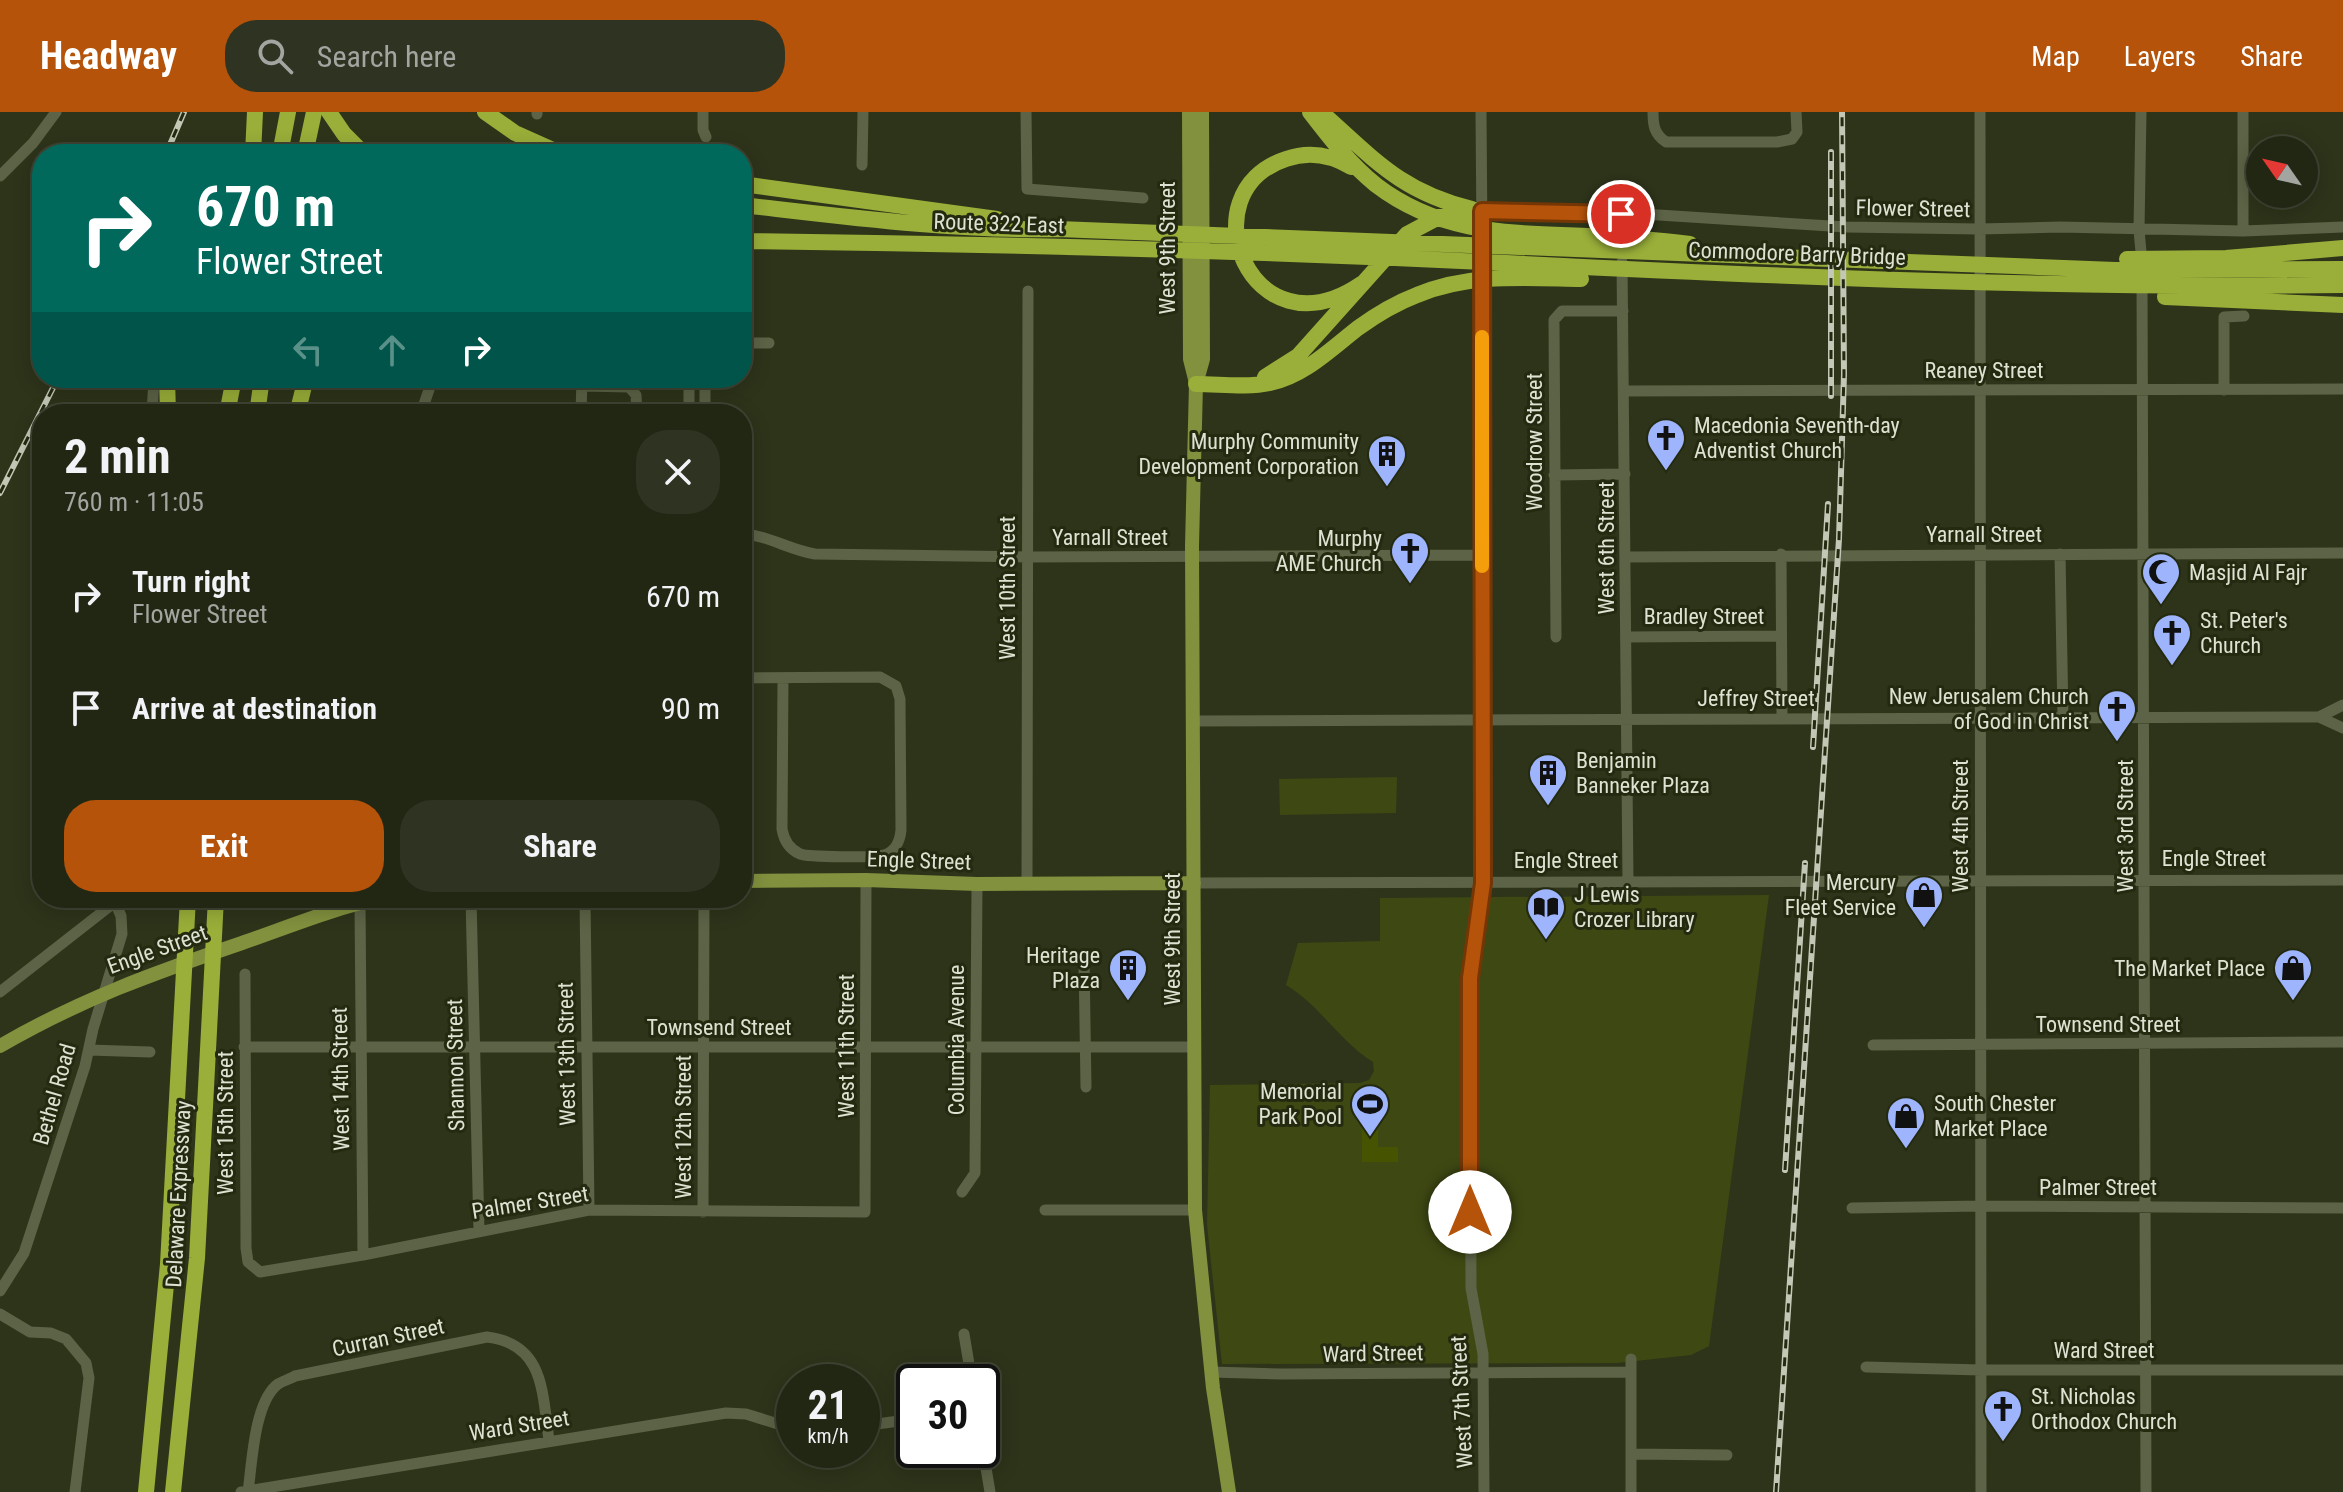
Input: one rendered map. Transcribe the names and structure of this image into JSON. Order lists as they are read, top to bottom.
{
  "streets": {
    "highway": ["Route 322 East", "Commodore Barry Bridge", "Delaware Expressway"],
    "main road": ["West 9th Street", "Engle Street"],
    "street": [
      "Flower Street",
      "Reaney Street",
      "Woodrow Street",
      "Yarnall Street",
      "West 6th Street",
      "West 10th Street",
      "Bradley Street",
      "Jeffrey Street",
      "West 4th Street",
      "West 3rd Street",
      "Townsend Street",
      "Columbia Avenue",
      "West 11th Street",
      "West 13th Street",
      "Shannon Street",
      "West 14th Street",
      "Bethel Road",
      "West 15th Street",
      "West 12th Street",
      "Palmer Street",
      "Curran Street",
      "Ward Street",
      "West 7th Street"
    ]
  },
  "crossings": [
    ["Flower Street", "West 6th Street"],
    ["Flower Street", "West 4th Street"],
    ["Flower Street", "West 3rd Street"],
    ["Flower Street", "West 7th Street"],
    ["Route 322 East", "Commodore Barry Bridge"],
    ["West 9th Street", "Yarnall Street"],
    ["West 9th Street", "Jeffrey Street"],
    ["West 9th Street", "Engle Street"],
    ["West 9th Street", "Townsend Street"],
    ["West 9th Street", "Ward Street"],
    ["Reaney Street", "West 6th Street"],
    ["Reaney Street", "West 4th Street"],
    ["Reaney Street", "West 3rd Street"],
    ["Woodrow Street", "West 6th Street"],
    ["Yarnall Street", "West 6th Street"],
    ["Yarnall Street", "West 10th Street"],
    ["Yarnall Street", "West 4th Street"],
    ["Yarnall Street", "West 3rd Street"],
    ["Yarnall Street", "West 7th Street"],
    ["West 6th Street", "Bradley Street"],
    ["West 6th Street", "Jeffrey Street"],
    ["West 6th Street", "Engle Street"],
    ["West 10th Street", "Engle Street"],
    ["Jeffrey Street", "West 4th Street"],
    ["Jeffrey Street", "West 3rd Street"],
    ["Jeffrey Street", "West 7th Street"],
    ["West 4th Street", "Engle Street"],
    ["West 4th Street", "Townsend Street"],
    ["West 4th Street", "Palmer Street"],
    ["West 4th Street", "Ward Street"],
    ["West 3rd Street", "Engle Street"],
    ["West 3rd Street", "Townsend Street"],
    ["West 3rd Street", "Palmer Street"],
    ["West 3rd Street", "Ward Street"],
    ["Engle Street", "Columbia Avenue"],
    ["Engle Street", "West 11th Street"],
    ["Engle Street", "West 7th Street"],
    ["Townsend Street", "Columbia Avenue"],
    ["Townsend Street", "West 11th Street"],
    ["Townsend Street", "West 13th Street"],
    ["Townsend Street", "Shannon Street"],
    ["Townsend Street", "West 14th Street"],
    ["Townsend Street", "West 15th Street"],
    ["Townsend Street", "West 12th Street"],
    ["West 11th Street", "Palmer Street"],
    ["West 13th Street", "Palmer Street"],
    ["Shannon Street", "Palmer Street"],
    ["West 14th Street", "Palmer Street"],
    ["West 15th Street", "Palmer Street"],
    ["West 12th Street", "Palmer Street"],
    ["Curran Street", "Ward Street"],
    ["Ward Street", "West 7th Street"]
  ],
  "places": {
    "church": [
      "Macedonia Seventh-day Adventist Church",
      "Murphy AME Church",
      "St. Peter's Church",
      "New Jerusalem Church of God in Christ",
      "St. Nicholas Orthodox Church"
    ],
    "building": ["Murphy Community Development Corporation", "Benjamin Banneker Plaza", "Heritage Plaza"],
    "mosque": ["Masjid Al Fajr"],
    "shop": ["Mercury Fleet Service", "The Market Place", "South Chester Market Place"],
    "library": ["J Lewis Crozer Library"],
    "sports": ["Memorial Park Pool"]
  },
  "north": "top left",
  "page": {
    "header": "Headway",
    "search": "Search here",
    "nav": ["Map", "Layers", "Share"],
    "turn": ["670 m", "Flower Street"],
    "heading": ["2 min", "760 m · 11:05"],
    "list": [
      {
        "name": "Turn right",
        "note": "Flower Street",
        "value": "670 m"
      },
      {
        "name": "Arrive at destination",
        "value": "90 m"
      }
    ],
    "buttons": ["Exit", "Share"],
    "speed": "21 km/h",
    "limit": "30"
  }
}
